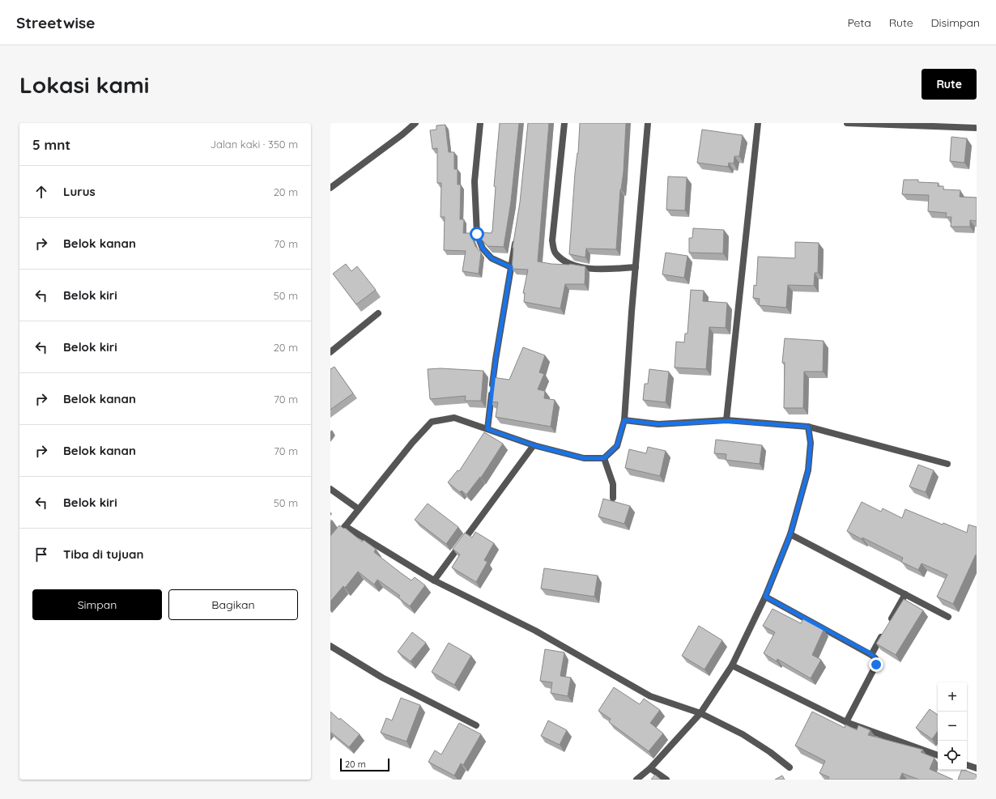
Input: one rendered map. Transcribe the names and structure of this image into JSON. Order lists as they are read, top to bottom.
{
  "scale_bar": "20 m",
  "page": {
    "header": "Streetwise",
    "nav": ["Peta", "Rute", "Disimpan"],
    "buttons": [
      "Rute",
      ["Simpan", "Bagikan"]
    ],
    "title": "Lokasi kami",
    "heading": ["5 mnt", "Jalan kaki · 350 m"],
    "list": [
      ["Lurus", "20 m"],
      ["Belok kanan", "70 m"],
      ["Belok kiri", "50 m"],
      ["Belok kiri", "20 m"],
      ["Belok kanan", "70 m"],
      ["Belok kanan", "70 m"],
      ["Belok kiri", "50 m"],
      "Tiba di tujuan"
    ],
    "map_buttons": ["+", "−"],
    "scale": "20 m"
  }
}
